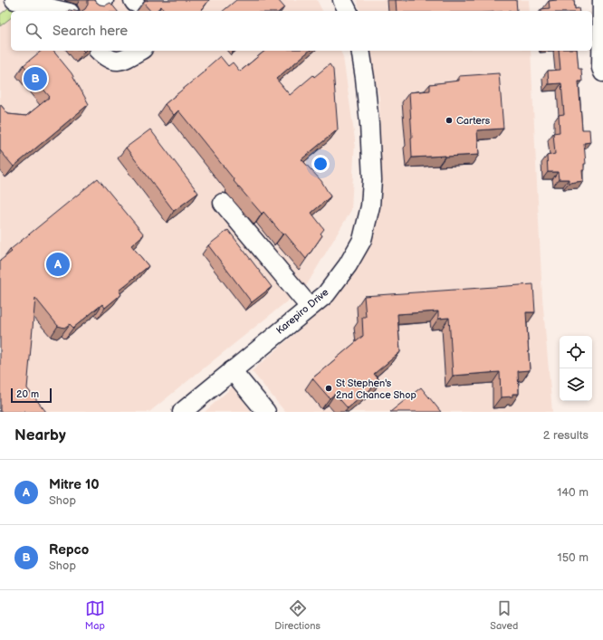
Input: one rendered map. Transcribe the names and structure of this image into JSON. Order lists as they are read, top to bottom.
{
  "streets": {
    "street": ["Karepiro Drive"]
  },
  "places": ["Carters", "St Stephen's 2nd Chance Shop"],
  "scale_bar": "20 m",
  "page": {
    "search": "Search here",
    "pins": ["B", "A"],
    "scale": "20 m",
    "heading": ["Nearby", "2 results"],
    "list": [
      {
        "mark": "A",
        "name": "Mitre 10",
        "note": "Shop",
        "value": "140 m"
      },
      {
        "mark": "B",
        "name": "Repco",
        "note": "Shop",
        "value": "150 m"
      }
    ],
    "nav": ["Map", "Directions", "Saved"]
  }
}
